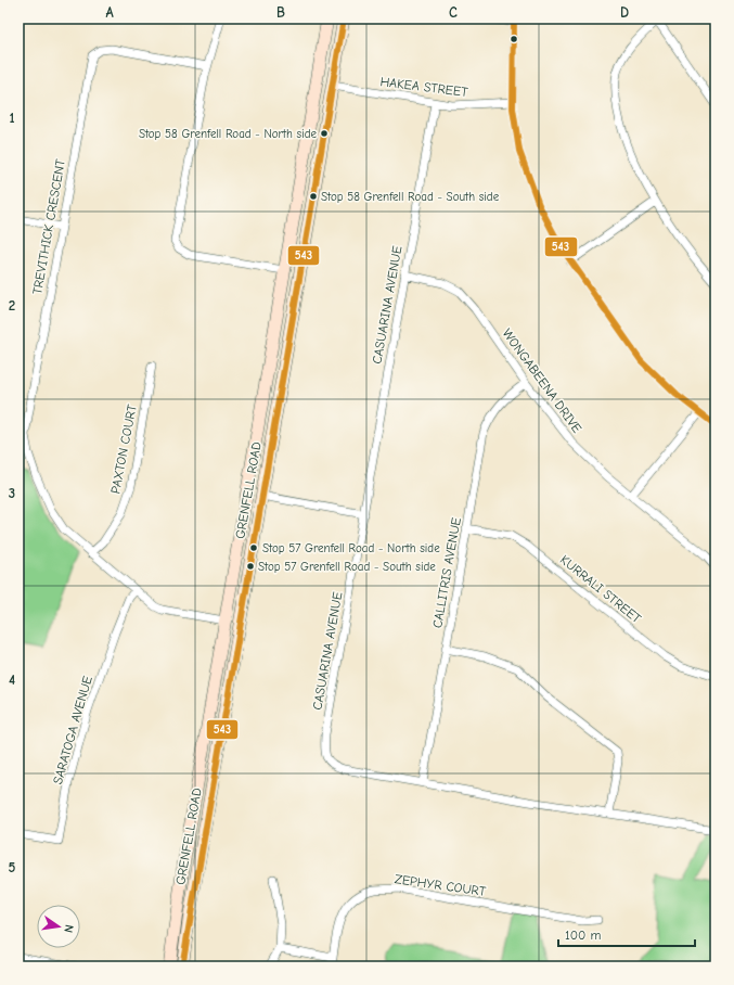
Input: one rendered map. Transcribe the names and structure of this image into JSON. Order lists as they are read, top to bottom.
{
  "streets": {
    "main road": ["GRENFELL ROAD"],
    "street": [
      "HAKEA STREET",
      "TREVITHICK CRESCENT",
      "CASUARINA AVENUE",
      "WONGABEENA DRIVE",
      "PAXTON COURT",
      "CALLITRIS AVENUE",
      "KURRALI STREET",
      "SARATOGA AVENUE",
      "ZEPHYR COURT"
    ]
  },
  "crossings": [
    ["HAKEA STREET", "CASUARINA AVENUE"],
    ["HAKEA STREET", "GRENFELL ROAD"],
    ["TREVITHICK CRESCENT", "PAXTON COURT"],
    ["TREVITHICK CRESCENT", "GRENFELL ROAD"],
    ["TREVITHICK CRESCENT", "SARATOGA AVENUE"],
    ["CASUARINA AVENUE", "WONGABEENA DRIVE"],
    ["CASUARINA AVENUE", "CALLITRIS AVENUE"],
    ["WONGABEENA DRIVE", "CALLITRIS AVENUE"],
    ["CALLITRIS AVENUE", "KURRALI STREET"]
  ],
  "places": [
    "Stop 58 Grenfell Road - North side",
    "Stop 58 Grenfell Road - South side",
    "Stop 57 Grenfell Road - North side",
    "Stop 57 Grenfell Road - South side"
  ],
  "lines": ["transit line 543"],
  "scale_bar": "100 m",
  "north": "right",
  "grid": {
    "columns": [
      "A",
      "B",
      "C",
      "D"
    ],
    "rows": [
      "1",
      "2",
      "3",
      "4",
      "5"
    ]
  }
}
